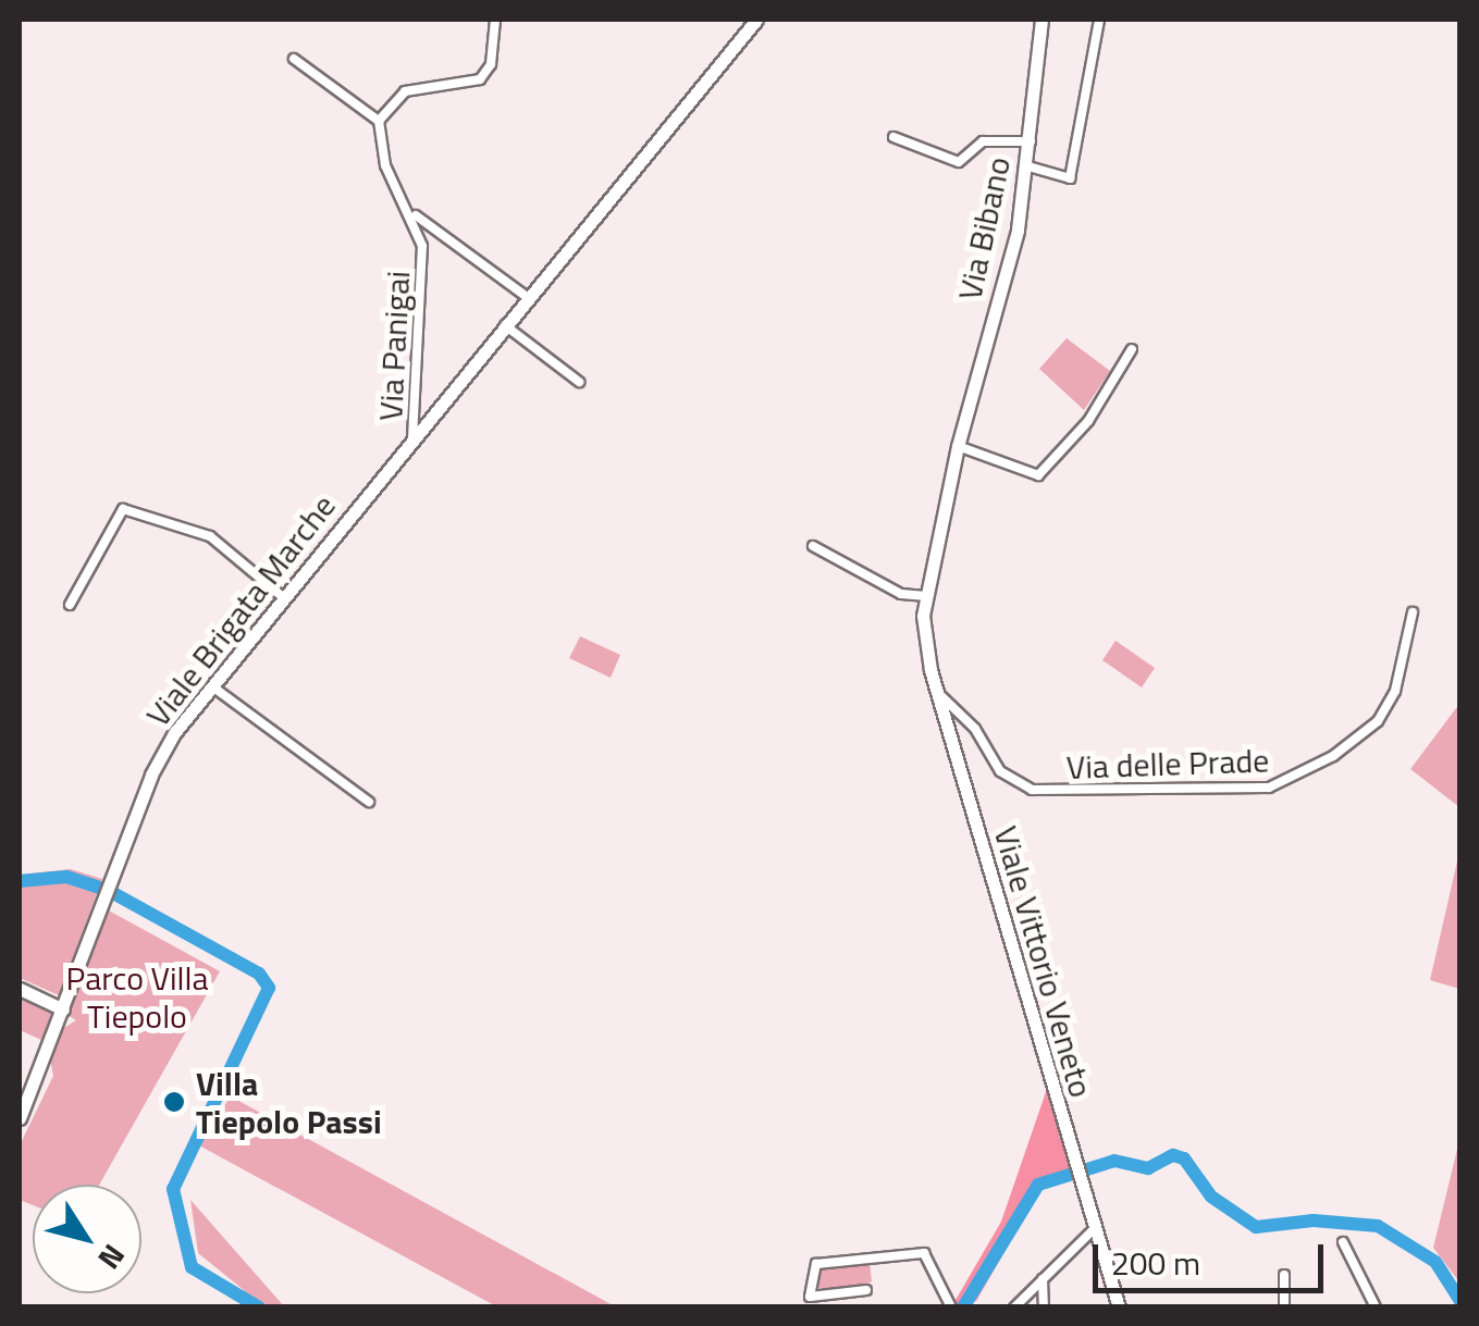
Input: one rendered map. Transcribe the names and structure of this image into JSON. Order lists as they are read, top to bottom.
{
  "streets": {
    "street": [
      "Via Bibano",
      "Via Panigai",
      "Viale Brigata Marche",
      "Via delle Prade",
      "Viale Vittorio Veneto"
    ]
  },
  "crossings": [
    ["Via Bibano", "Via delle Prade"],
    ["Via Bibano", "Viale Vittorio Veneto"],
    ["Via Panigai", "Viale Brigata Marche"]
  ],
  "parks": ["Parco Villa Tiepolo"],
  "places": ["Villa Tiepolo Passi"],
  "scale_bar": "200 m",
  "north": "bottom right"
}
